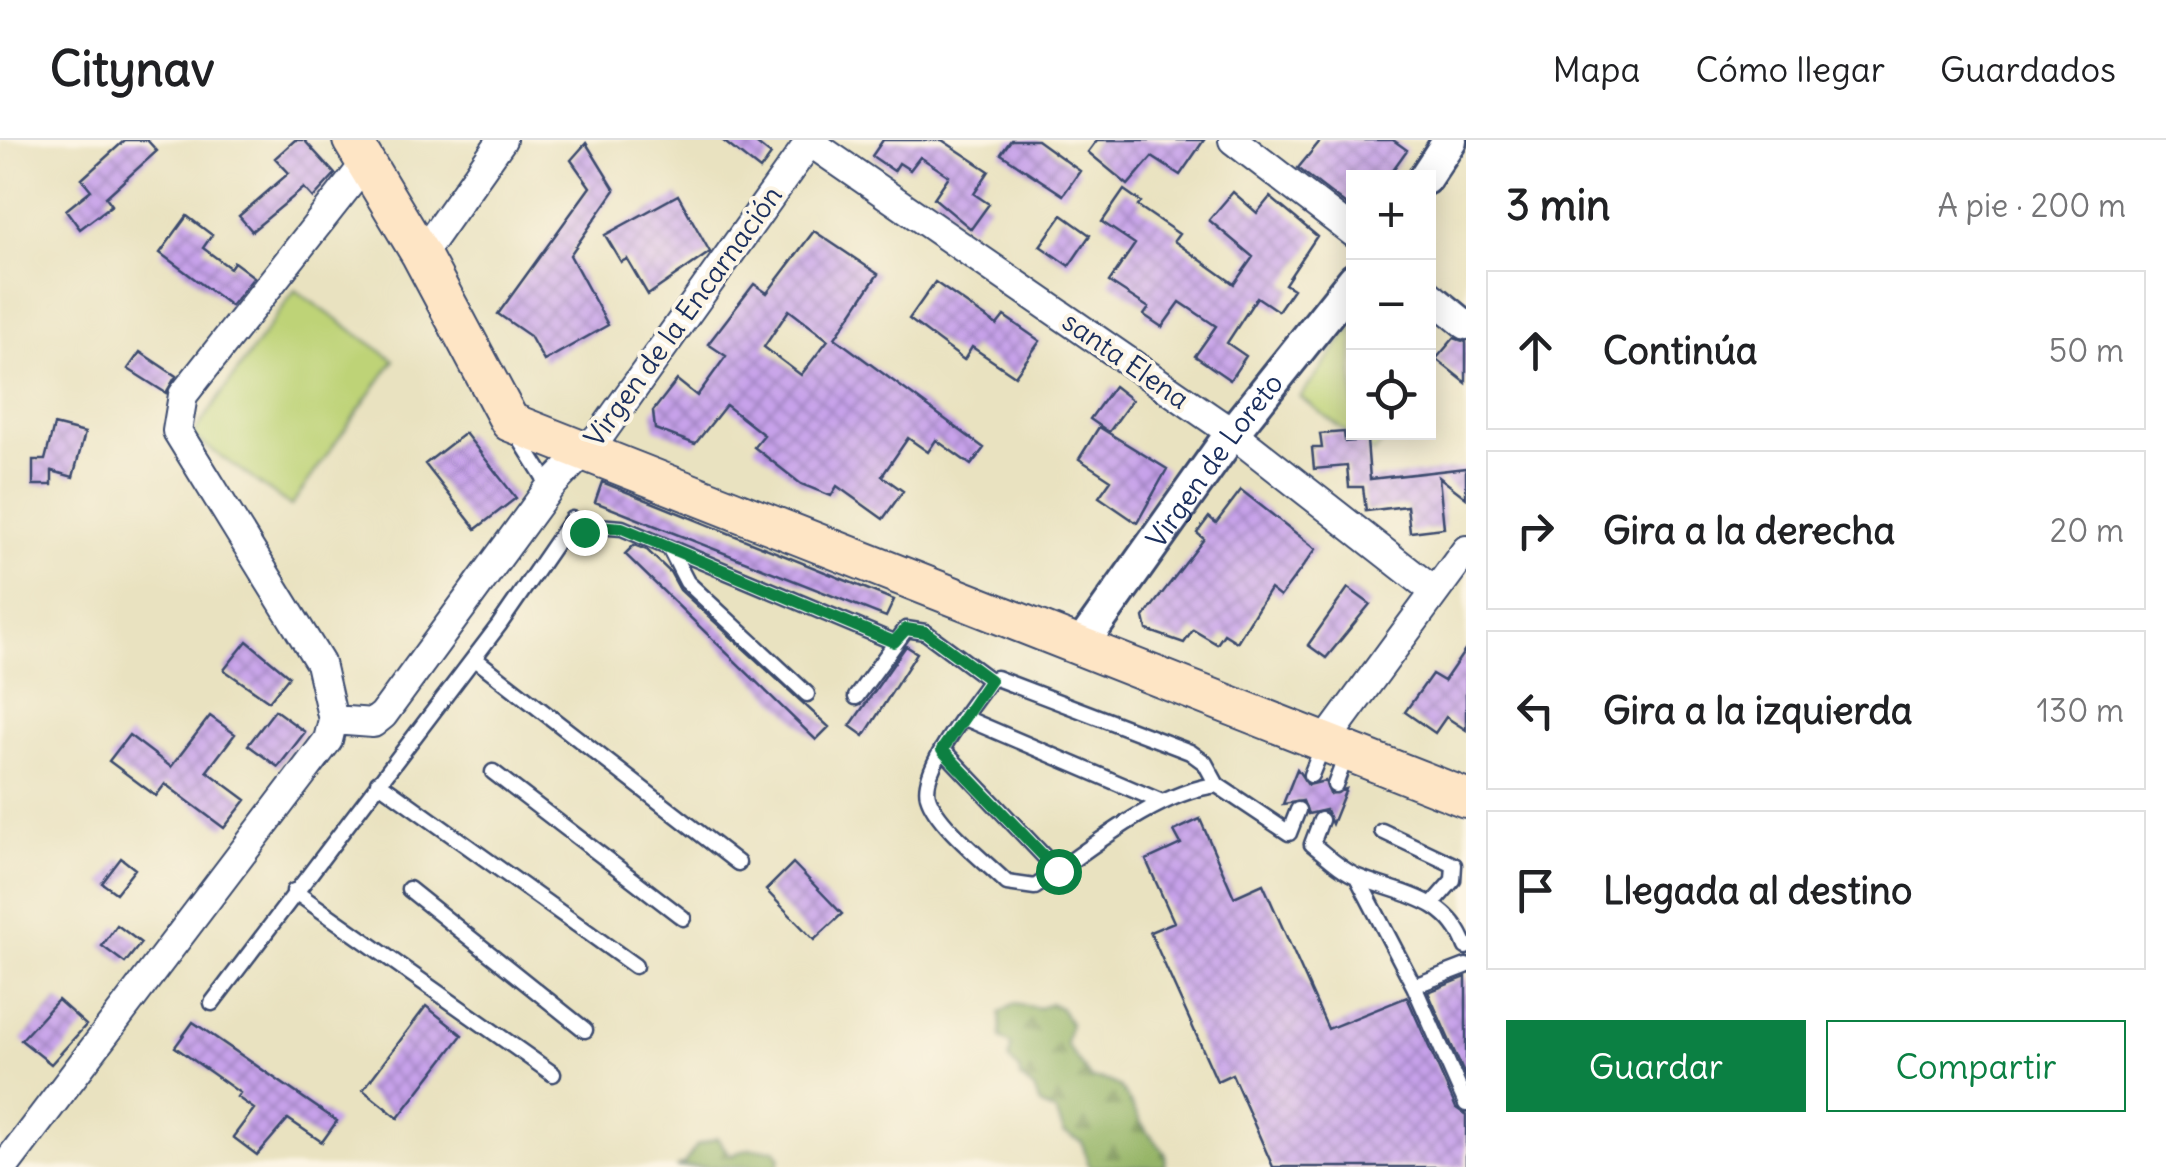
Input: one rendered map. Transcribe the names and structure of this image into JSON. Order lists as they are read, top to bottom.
{
  "streets": {
    "street": ["Virgen de la Encarnación", "santa Elena", "Virgen de Loreto"]
  },
  "crossings": [
    ["Virgen de la Encarnación", "santa Elena"],
    ["santa Elena", "Virgen de Loreto"]
  ],
  "page": {
    "header": "Citynav",
    "nav": ["Mapa", "Cómo llegar", "Guardados"],
    "heading": ["3 min", "A pie · 200 m"],
    "map_buttons": ["+", "−"],
    "list": [
      ["Continúa", "50 m"],
      ["Gira a la derecha", "20 m"],
      ["Gira a la izquierda", "130 m"],
      "Llegada al destino"
    ],
    "buttons": ["Guardar", "Compartir"]
  }
}
